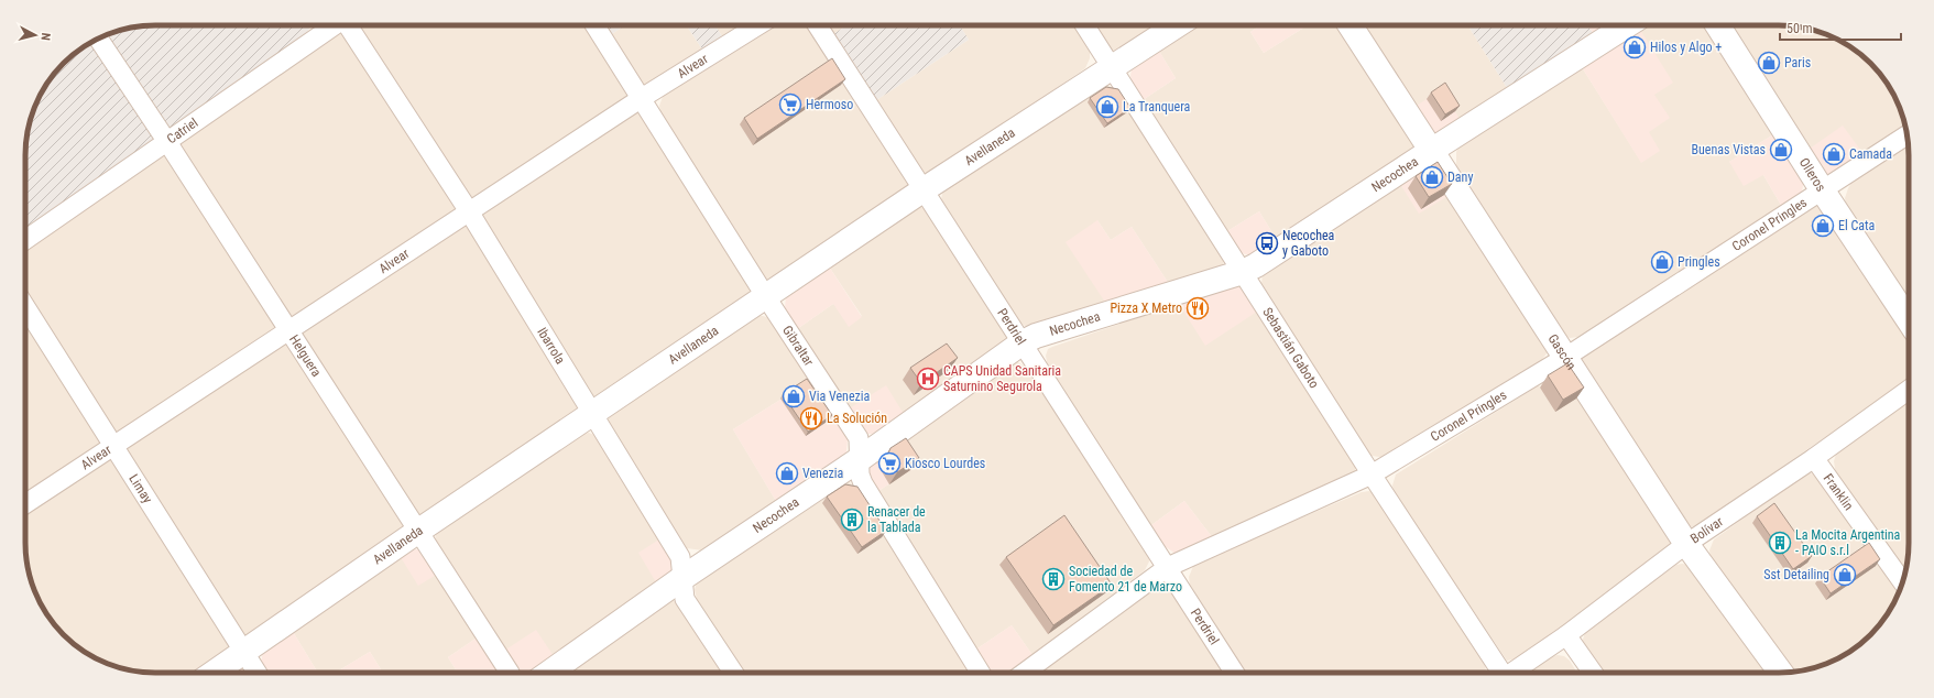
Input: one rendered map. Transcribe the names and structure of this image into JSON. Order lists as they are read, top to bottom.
{
  "streets": {
    "street": [
      "Alvear",
      "Catriel",
      "Avellaneda",
      "Necochea",
      "Olleros",
      "Coronel Pringles",
      "Perdriel",
      "Ibarrola",
      "Gibraltar",
      "Sebastián Gaboto",
      "Gascón",
      "Helguera",
      "Limay",
      "Franklin",
      "Bolívar"
    ]
  },
  "crossings": [
    ["Alvear", "Ibarrola"],
    ["Alvear", "Gibraltar"],
    ["Alvear", "Helguera"],
    ["Alvear", "Limay"],
    ["Catriel", "Helguera"],
    ["Avellaneda", "Perdriel"],
    ["Avellaneda", "Ibarrola"],
    ["Avellaneda", "Gibraltar"],
    ["Avellaneda", "Sebastián Gaboto"],
    ["Avellaneda", "Helguera"],
    ["Avellaneda", "Limay"],
    ["Necochea", "Perdriel"],
    ["Necochea", "Ibarrola"],
    ["Necochea", "Gibraltar"],
    ["Necochea", "Sebastián Gaboto"],
    ["Necochea", "Gascón"],
    ["Olleros", "Coronel Pringles"],
    ["Coronel Pringles", "Perdriel"],
    ["Coronel Pringles", "Sebastián Gaboto"],
    ["Coronel Pringles", "Gascón"],
    ["Gascón", "Bolívar"],
    ["Franklin", "Bolívar"]
  ],
  "places": {
    "shop": [
      "Hilos y Algo +",
      "Paris",
      "La Tranquera",
      "Buenas Vistas",
      "Camada",
      "Dany",
      "El Cata",
      "Pringles",
      "Via Venezia",
      "Venezia",
      "Sst Detailing"
    ],
    "supermarket": ["Hermoso", "Kiosco Lourdes"],
    "bus stop": ["Necochea y Gaboto"],
    "restaurant": ["Pizza X Metro", "La Solución"],
    "hospital": ["CAPS Unidad Sanitaria Saturnino Segurola"],
    "building": ["Renacer de la Tablada", "La Mocita Argentina - PAIO s.r.l", "Sociedad de Fomento 21 de Marzo"]
  },
  "scale_bar": "50 m",
  "north": "right"
}
